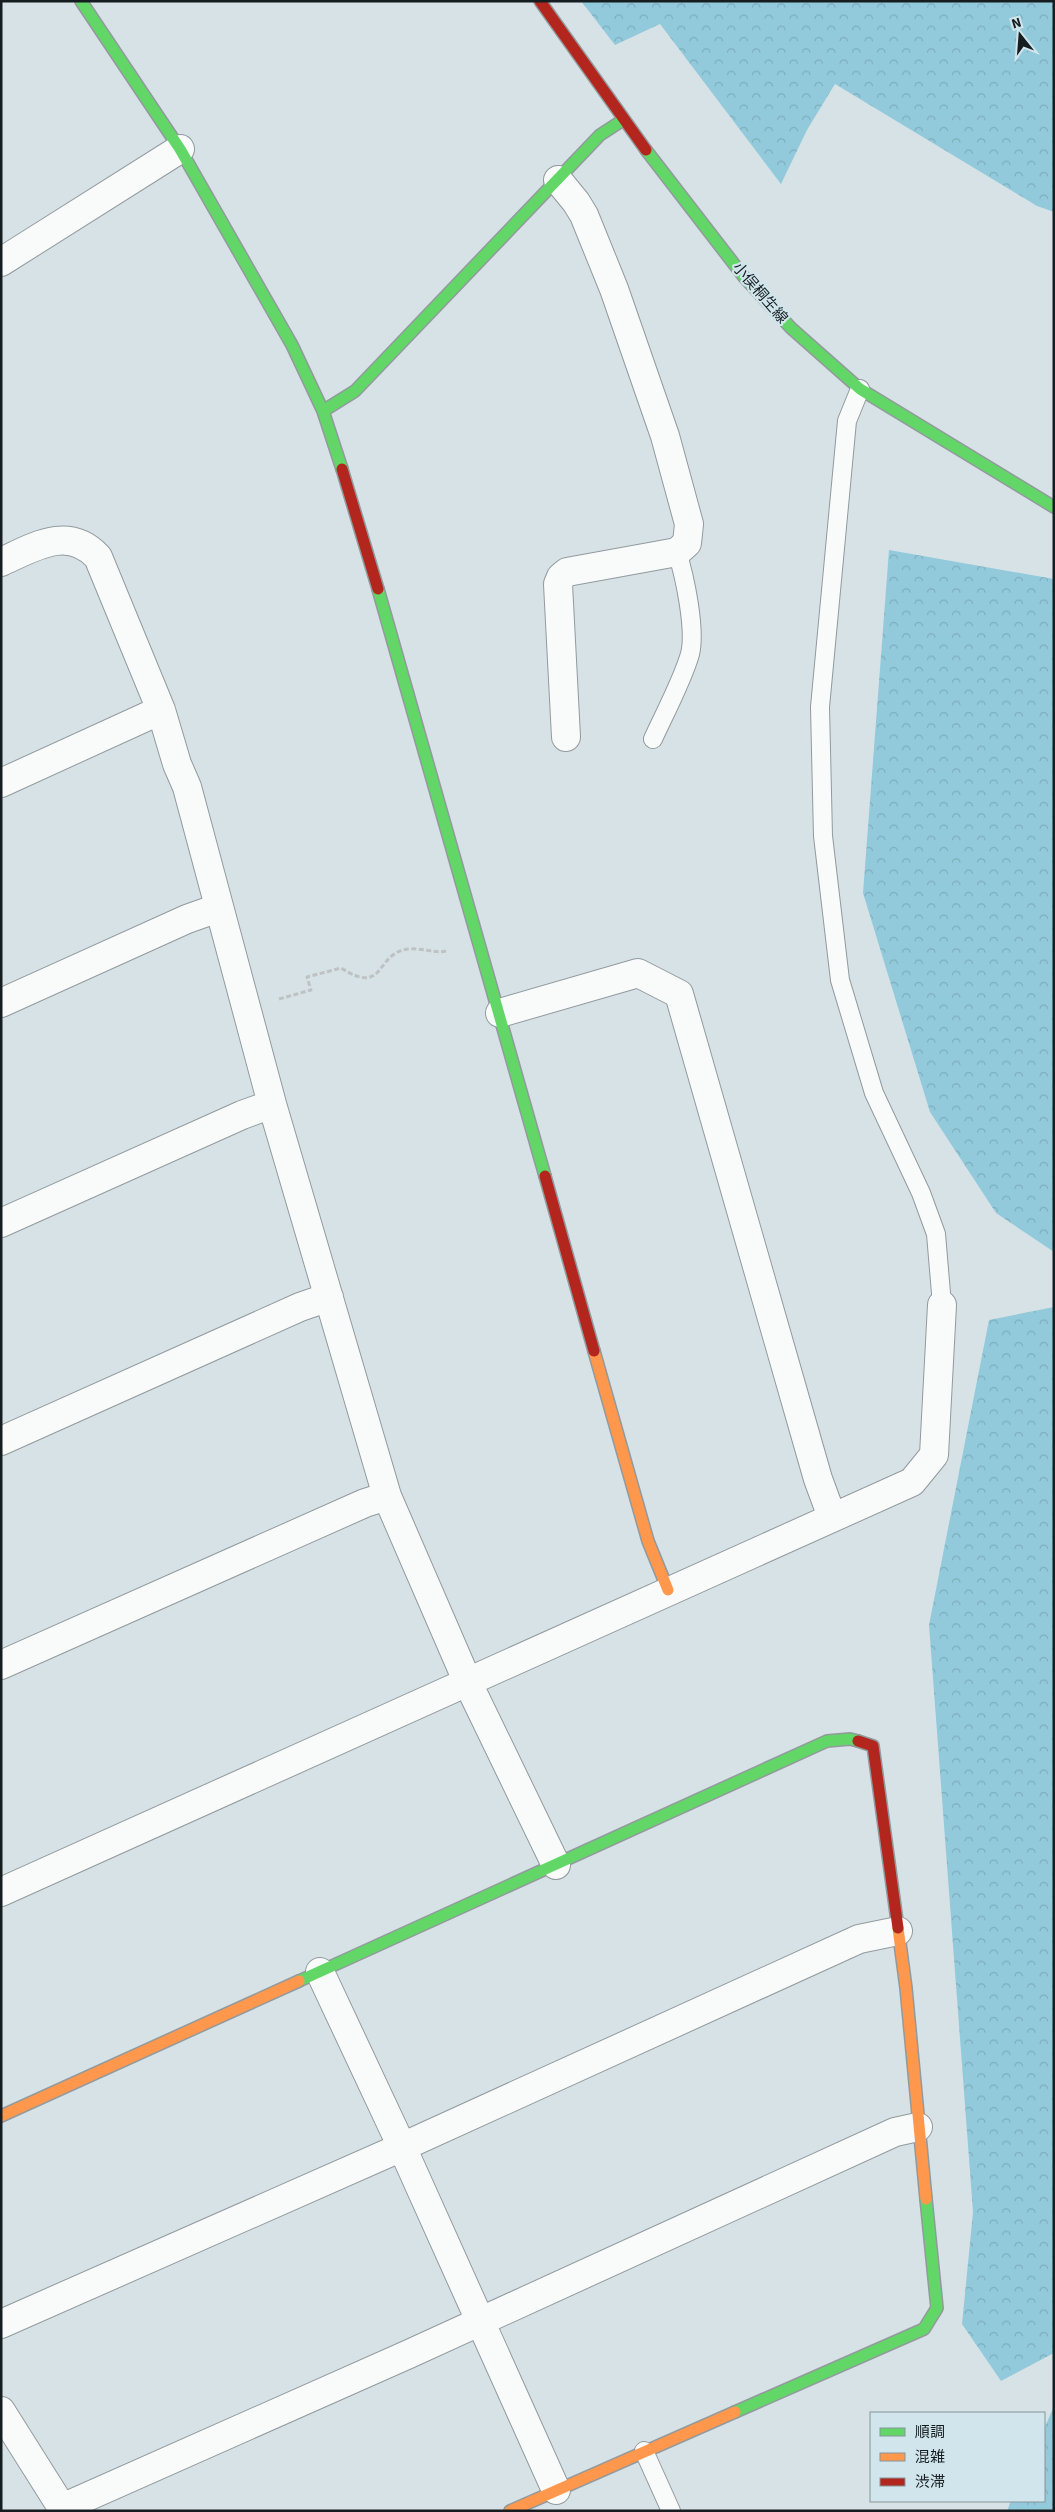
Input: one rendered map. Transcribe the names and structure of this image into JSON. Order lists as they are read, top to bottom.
{
  "streets": {
    "street": ["小俣桐生線"]
  },
  "legend": ["順調", "混雑", "渋滞"],
  "north": "top"
}
